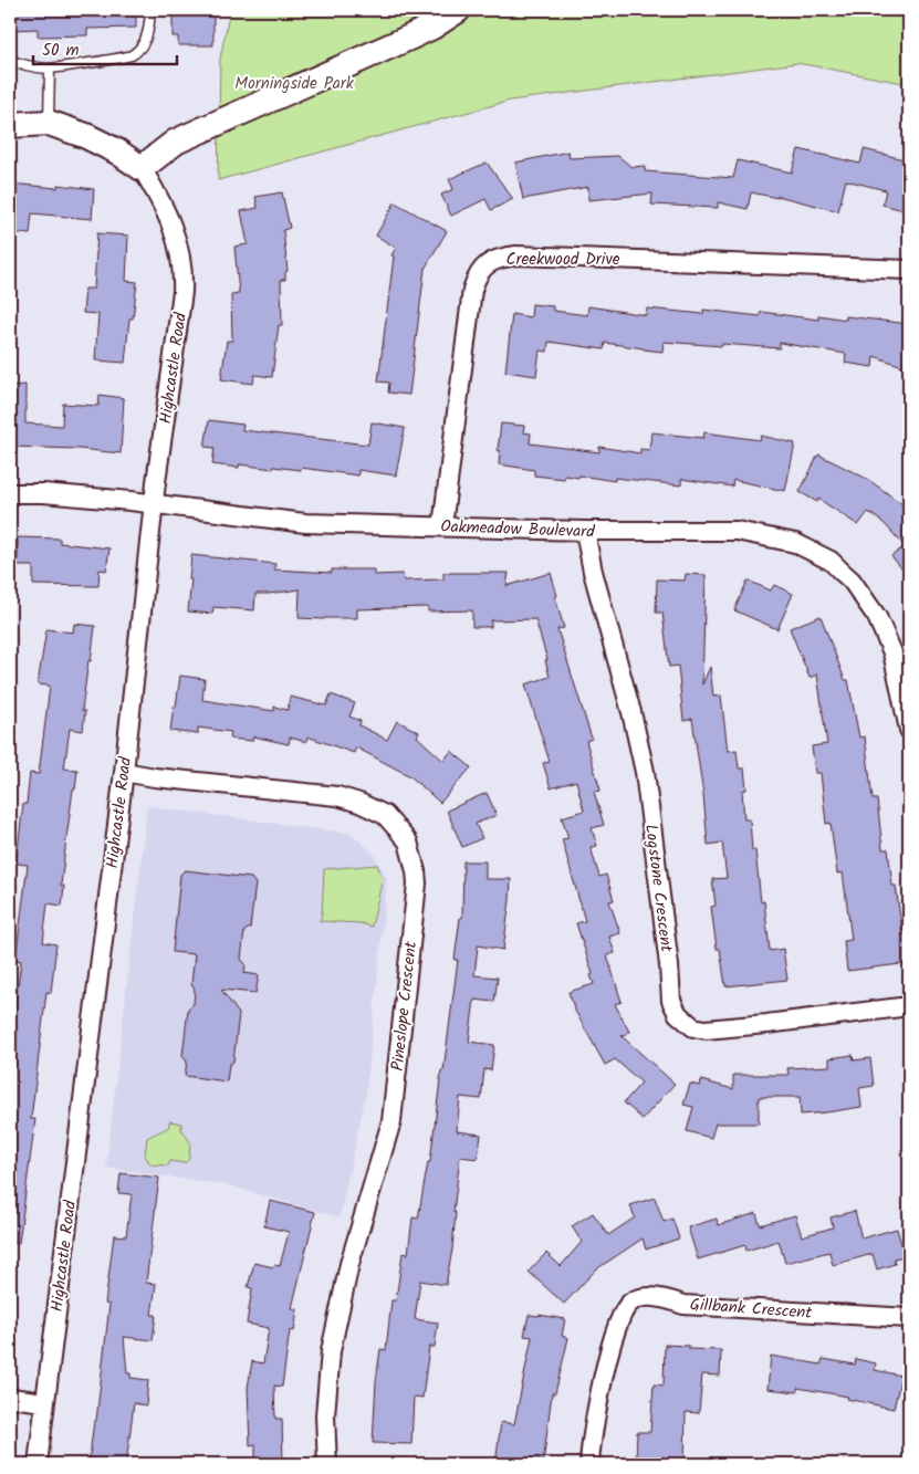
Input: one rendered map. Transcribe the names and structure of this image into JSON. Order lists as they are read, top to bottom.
{
  "streets": {
    "street": [
      "Creekwood Drive",
      "Highcastle Road",
      "Oakmeadow Boulevard",
      "Logstone Crescent",
      "Pineslope Crescent",
      "Gillbank Crescent"
    ]
  },
  "crossings": [
    ["Creekwood Drive", "Oakmeadow Boulevard"],
    ["Highcastle Road", "Oakmeadow Boulevard"],
    ["Highcastle Road", "Pineslope Crescent"],
    ["Oakmeadow Boulevard", "Logstone Crescent"]
  ],
  "parks": ["Morningside Park"],
  "scale_bar": "50 m"
}
